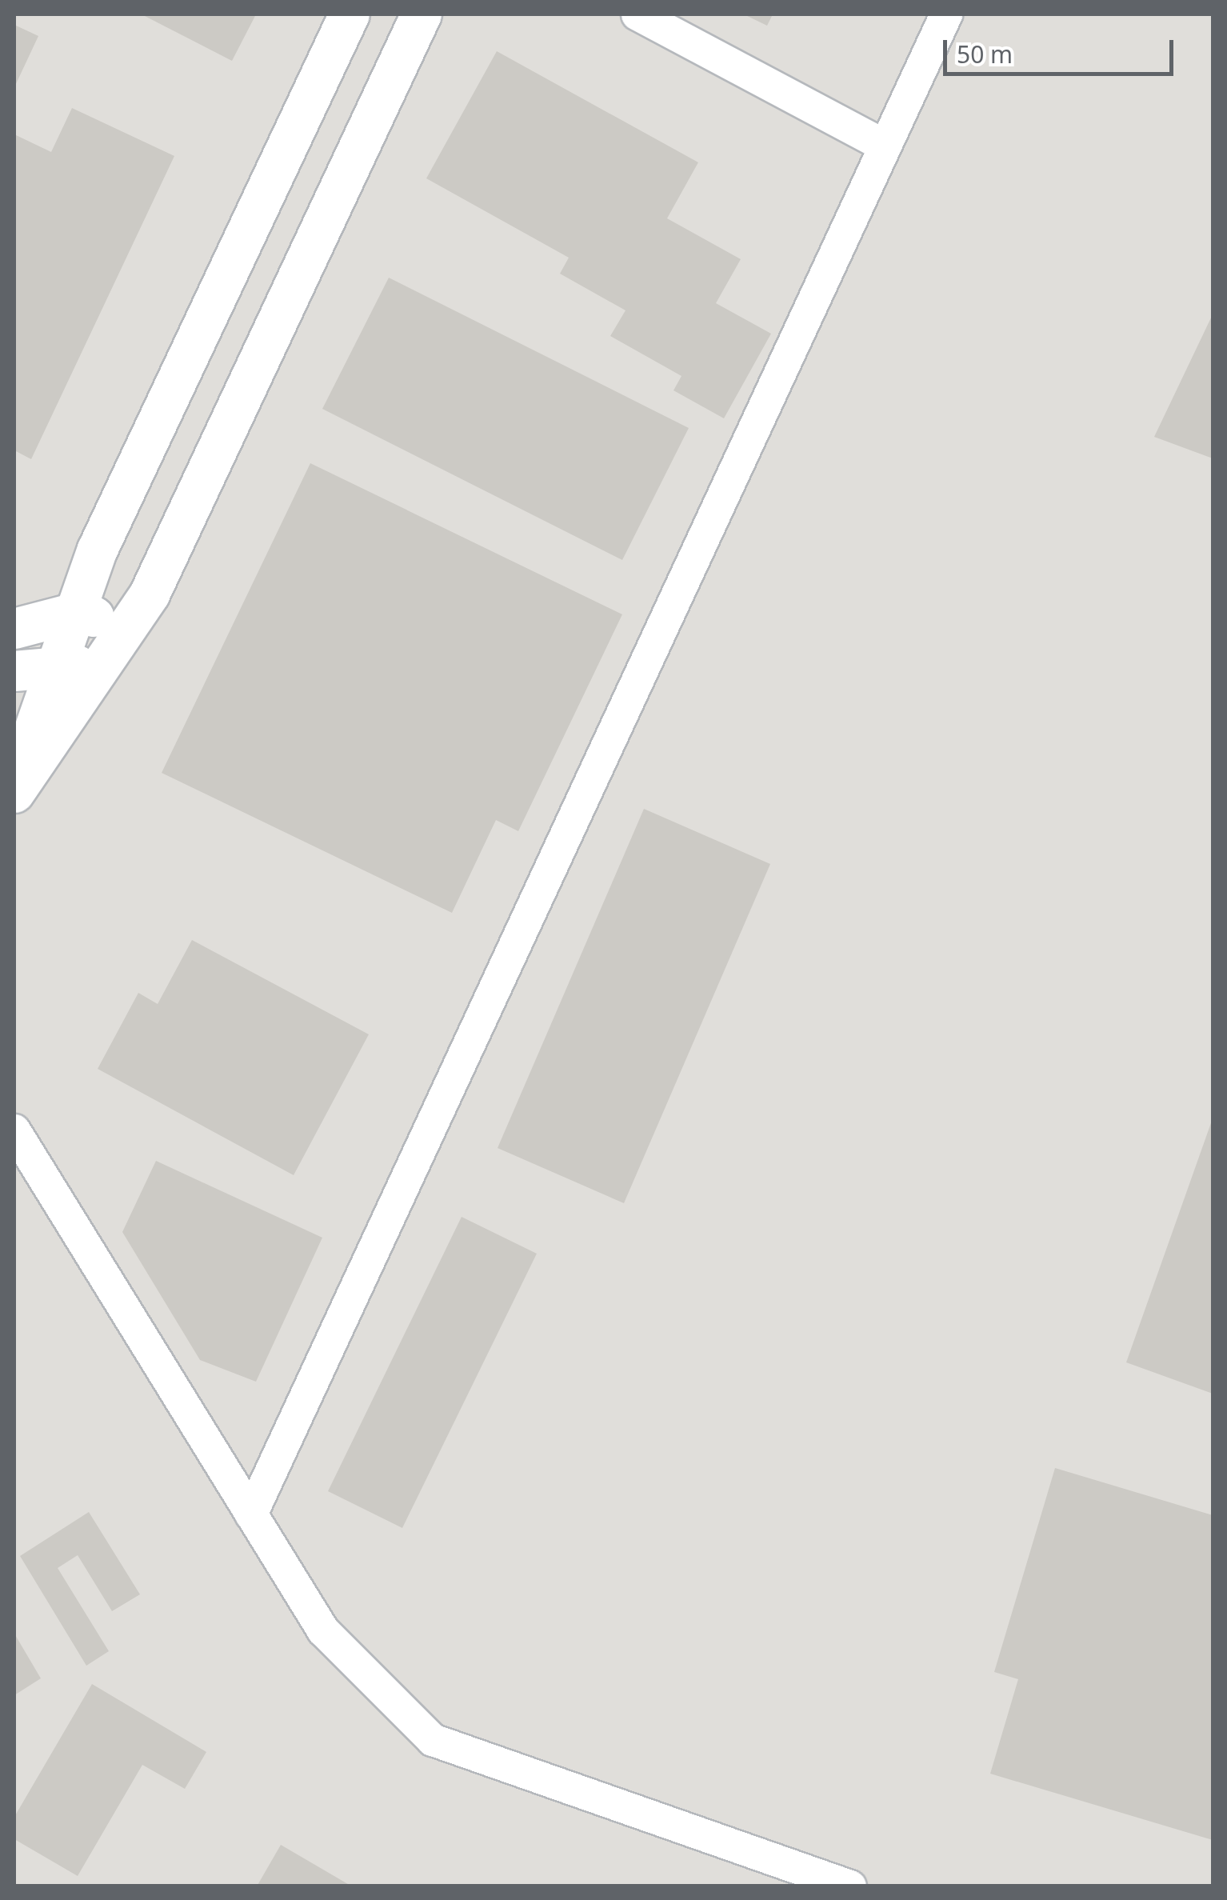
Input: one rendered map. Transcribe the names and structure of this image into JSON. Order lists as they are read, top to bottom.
{
  "scale_bar": "50 m"
}
